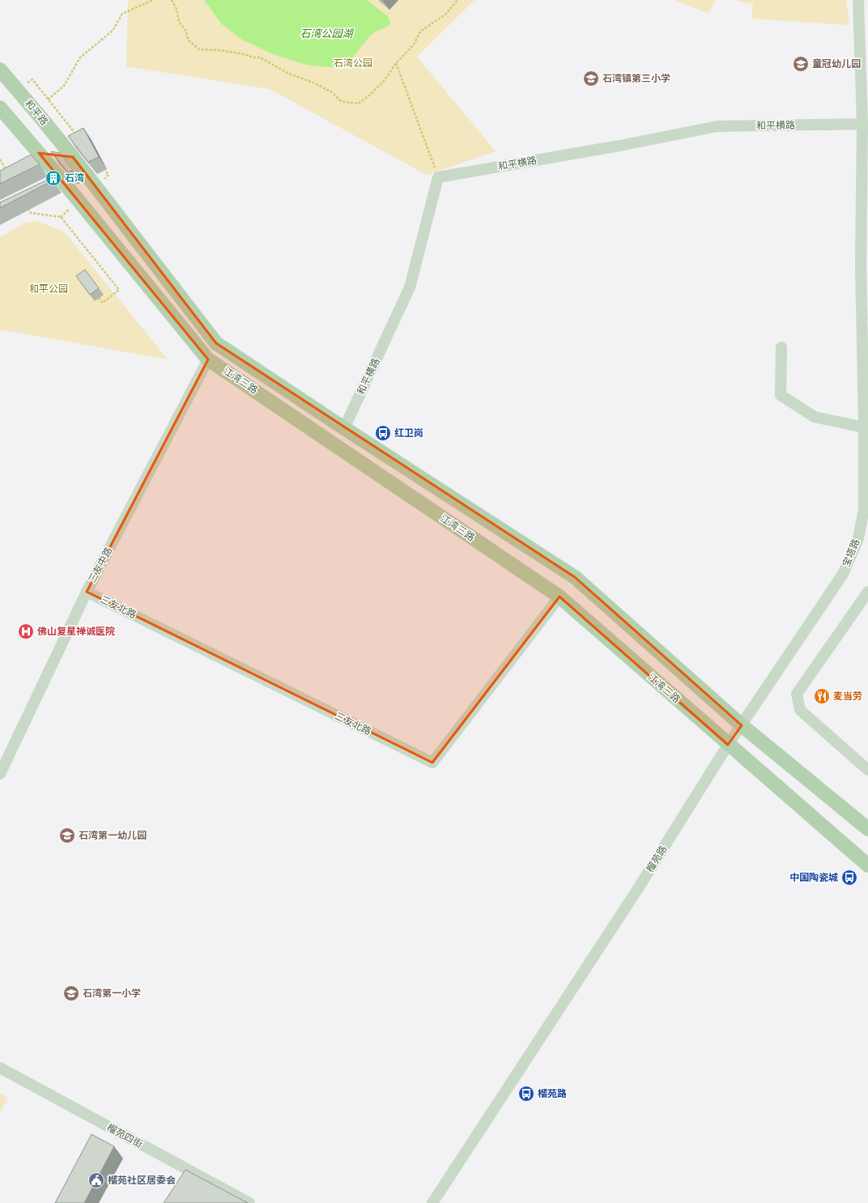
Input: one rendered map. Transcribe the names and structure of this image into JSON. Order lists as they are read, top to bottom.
{
  "streets": {
    "main road": ["和平路", "江湾三路"],
    "street": [
      "和平横路",
      "宝塔路",
      "三友中路",
      "三友北路",
      "榴苑路",
      "榴苑四街"
    ]
  },
  "crossings": [
    ["和平路", "江湾三路"],
    ["和平横路", "江湾三路"],
    ["和平横路", "宝塔路"],
    ["江湾三路", "宝塔路"],
    ["江湾三路", "三友中路"],
    ["江湾三路", "三友北路"],
    ["江湾三路", "榴苑路"],
    ["宝塔路", "榴苑路"],
    ["三友中路", "三友北路"]
  ],
  "water": ["石湾公园湖"],
  "parks": ["石湾公园", "和平公园"],
  "places": {
    "school or university": [
      "童冠幼儿园",
      "石湾镇第三小学",
      "石湾第一幼儿园",
      "石湾第一小学"
    ],
    "building": ["石湾"],
    "bus stop": ["红卫岗", "中国陶瓷城", "榴苑路"],
    "hospital": ["佛山复星禅诚医院"],
    "restaurant": ["麦当劳"],
    "public building": ["榴苑社区居委会"]
  }
}
